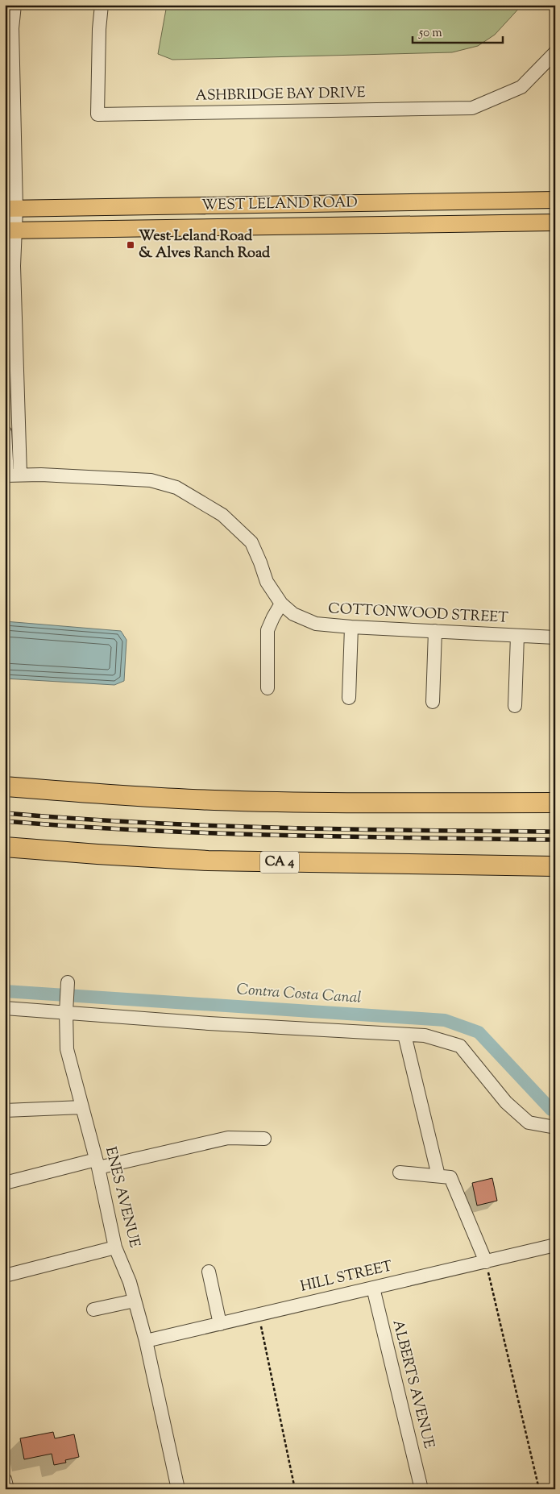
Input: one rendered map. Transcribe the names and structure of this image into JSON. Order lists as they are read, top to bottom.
{
  "streets": {
    "highway": ["CA 4"],
    "main road": ["WEST LELAND ROAD"],
    "street": [
      "ASHBRIDGE BAY DRIVE",
      "COTTONWOOD STREET",
      "ENES AVENUE",
      "HILL STREET",
      "ALBERTS AVENUE"
    ]
  },
  "crossings": [
    ["ENES AVENUE", "HILL STREET"],
    ["HILL STREET", "ALBERTS AVENUE"]
  ],
  "water": ["Contra Costa Canal"],
  "places": {
    "transit": ["West Leland Road & Alves Ranch Road"]
  },
  "scale_bar": "50 m"
}
